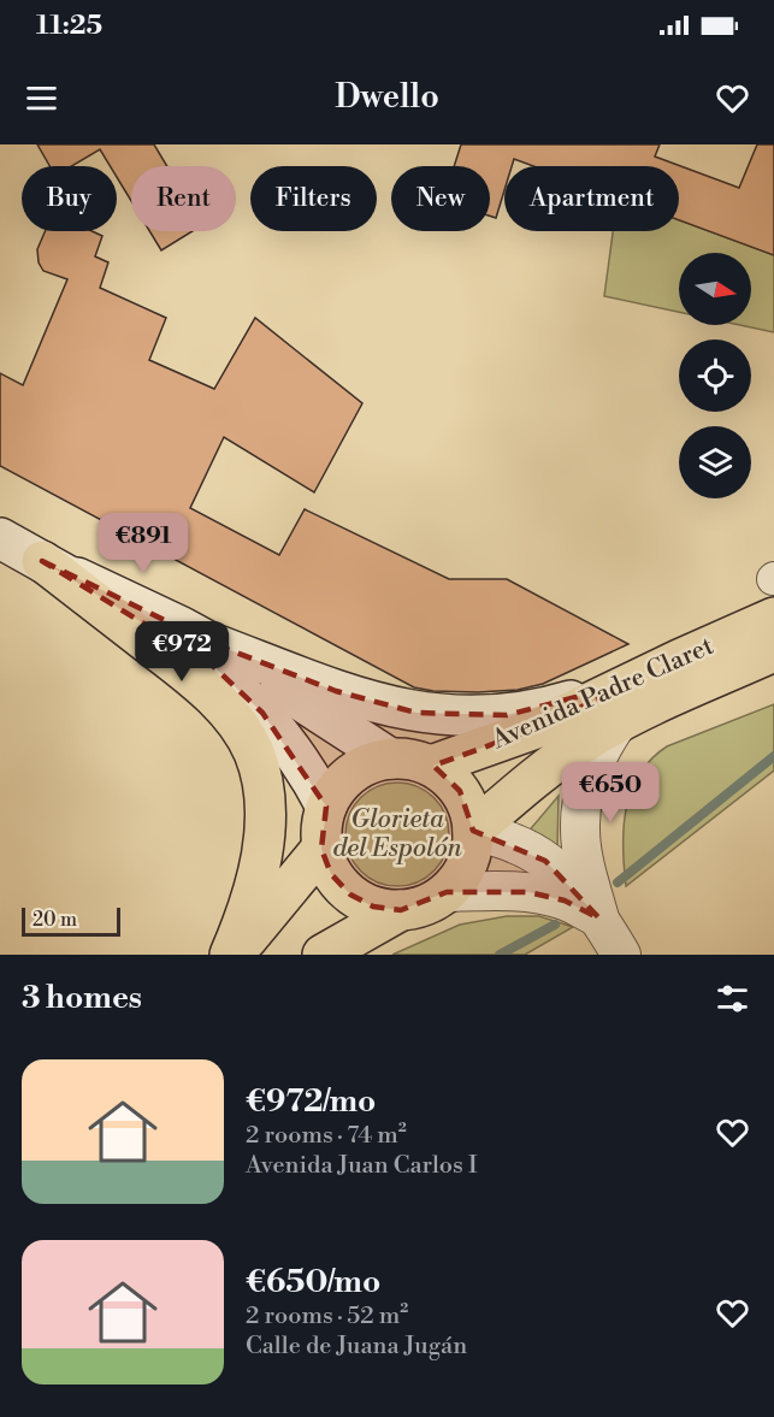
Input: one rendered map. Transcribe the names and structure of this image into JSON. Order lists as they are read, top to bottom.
{
  "streets": {
    "main road": ["Avenida Padre Claret"]
  },
  "parks": ["Glorieta del Espolón"],
  "scale_bar": "20 m",
  "north": "right",
  "page": {
    "status": "11:25",
    "header": "Dwello",
    "chip": [
      "Buy",
      "Rent",
      "Filters",
      "New",
      "Apartment"
    ],
    "price": ["€891", "€972", "€650"],
    "scale": "20 m",
    "heading": "3 homes",
    "list": [
      {
        "name": "€972/mo",
        "note": "2 rooms · 74 m² · Avenida Juan Carlos I"
      },
      {
        "name": "€650/mo",
        "note": "2 rooms · 52 m² · Calle de Juana Jugán"
      }
    ]
  }
}
